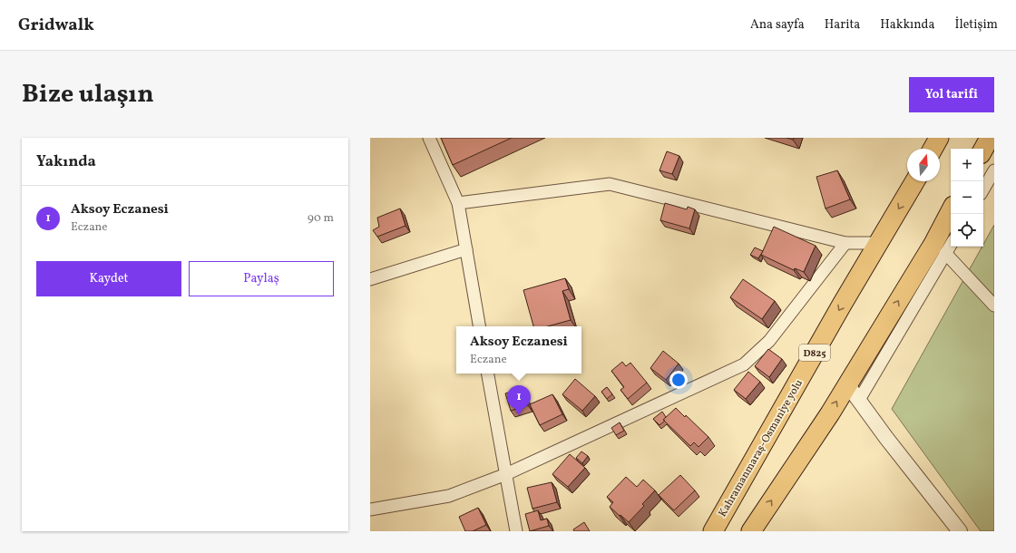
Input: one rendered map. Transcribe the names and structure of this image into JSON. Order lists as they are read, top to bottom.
{
  "streets": {
    "highway": ["D825", "Kahramanmaraş-Osmaniye yolu"]
  },
  "north": "top",
  "page": {
    "header": "Gridwalk",
    "nav": [
      "Ana sayfa",
      "Harita",
      "Hakkında",
      "İletişim"
    ],
    "title": "Bize ulaşın",
    "buttons": [
      "Yol tarifi",
      ["Kaydet", "Paylaş"]
    ],
    "heading": "Yakında",
    "map_buttons": ["+", "−"],
    "list": [
      {
        "mark": "1",
        "name": "Aksoy Eczanesi",
        "note": "Eczane",
        "value": "90 m"
      }
    ],
    "popup": ["Aksoy Eczanesi", "Eczane"],
    "pins": "1"
  }
}
